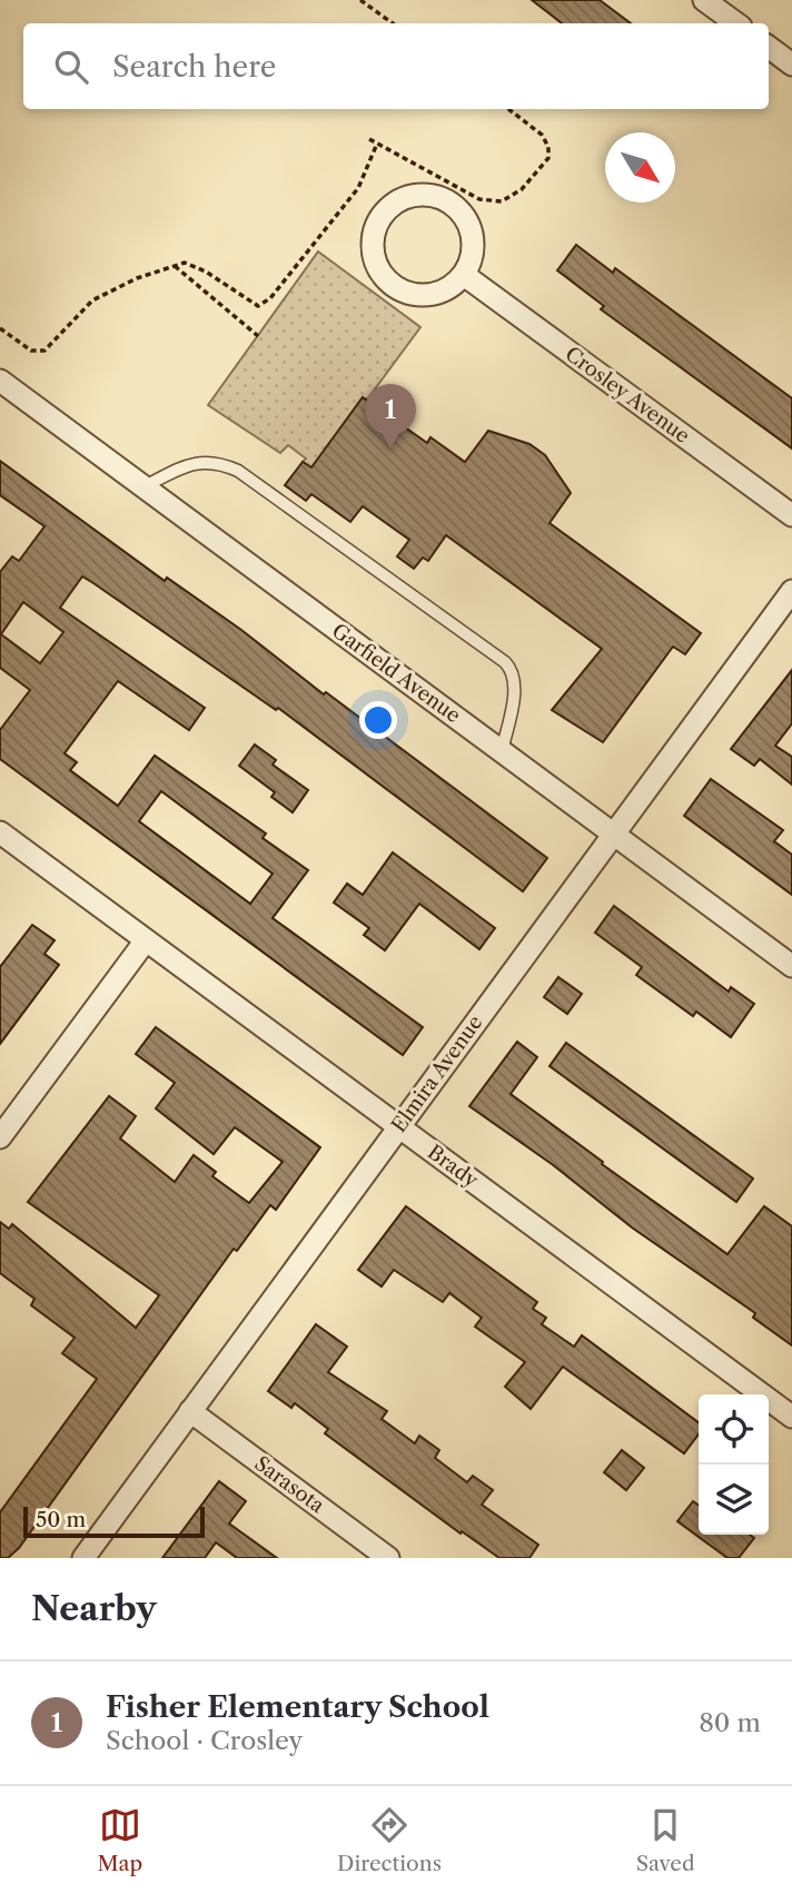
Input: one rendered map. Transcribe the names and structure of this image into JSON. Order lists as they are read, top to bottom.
{
  "streets": {
    "street": [
      "Crosley Avenue",
      "Garfield Avenue",
      "Elmira Avenue",
      "Brady",
      "Sarasota"
    ]
  },
  "crossings": [
    ["Garfield Avenue", "Elmira Avenue"],
    ["Elmira Avenue", "Brady"],
    ["Elmira Avenue", "Sarasota"]
  ],
  "scale_bar": "50 m",
  "north": "bottom right",
  "page": {
    "search": "Search here",
    "pins": "1",
    "scale": "50 m",
    "heading": "Nearby",
    "list": [
      {
        "mark": "1",
        "name": "Fisher Elementary School",
        "note": "School · Crosley",
        "value": "80 m"
      }
    ],
    "nav": ["Map", "Directions", "Saved"]
  }
}
